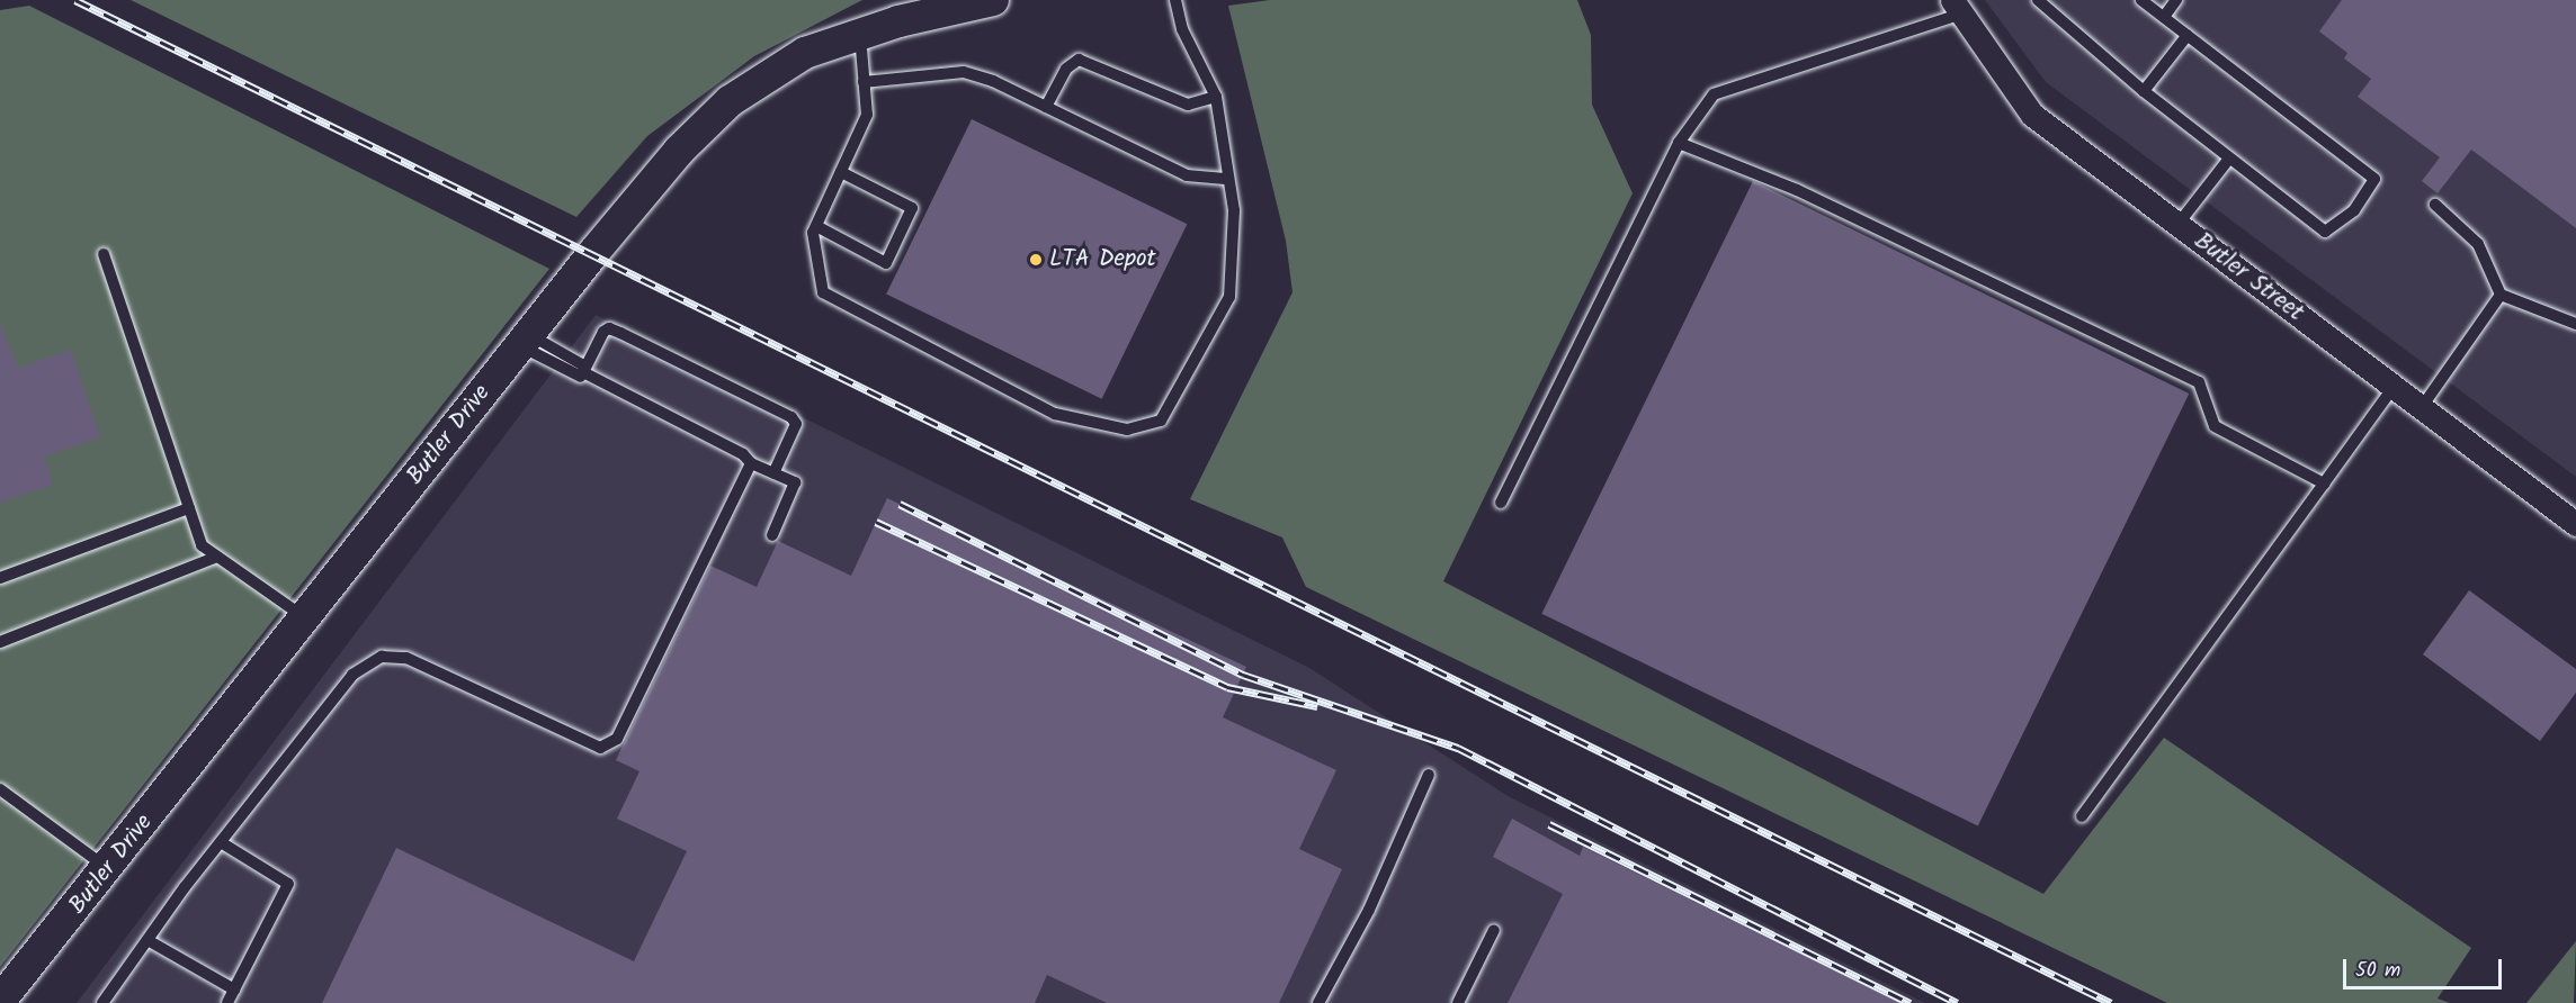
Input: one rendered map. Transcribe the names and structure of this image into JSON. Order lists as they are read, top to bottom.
{
  "streets": {
    "street": ["Butler Street", "Butler Drive"]
  },
  "places": ["LTA Depot"],
  "scale_bar": "50 m"
}
